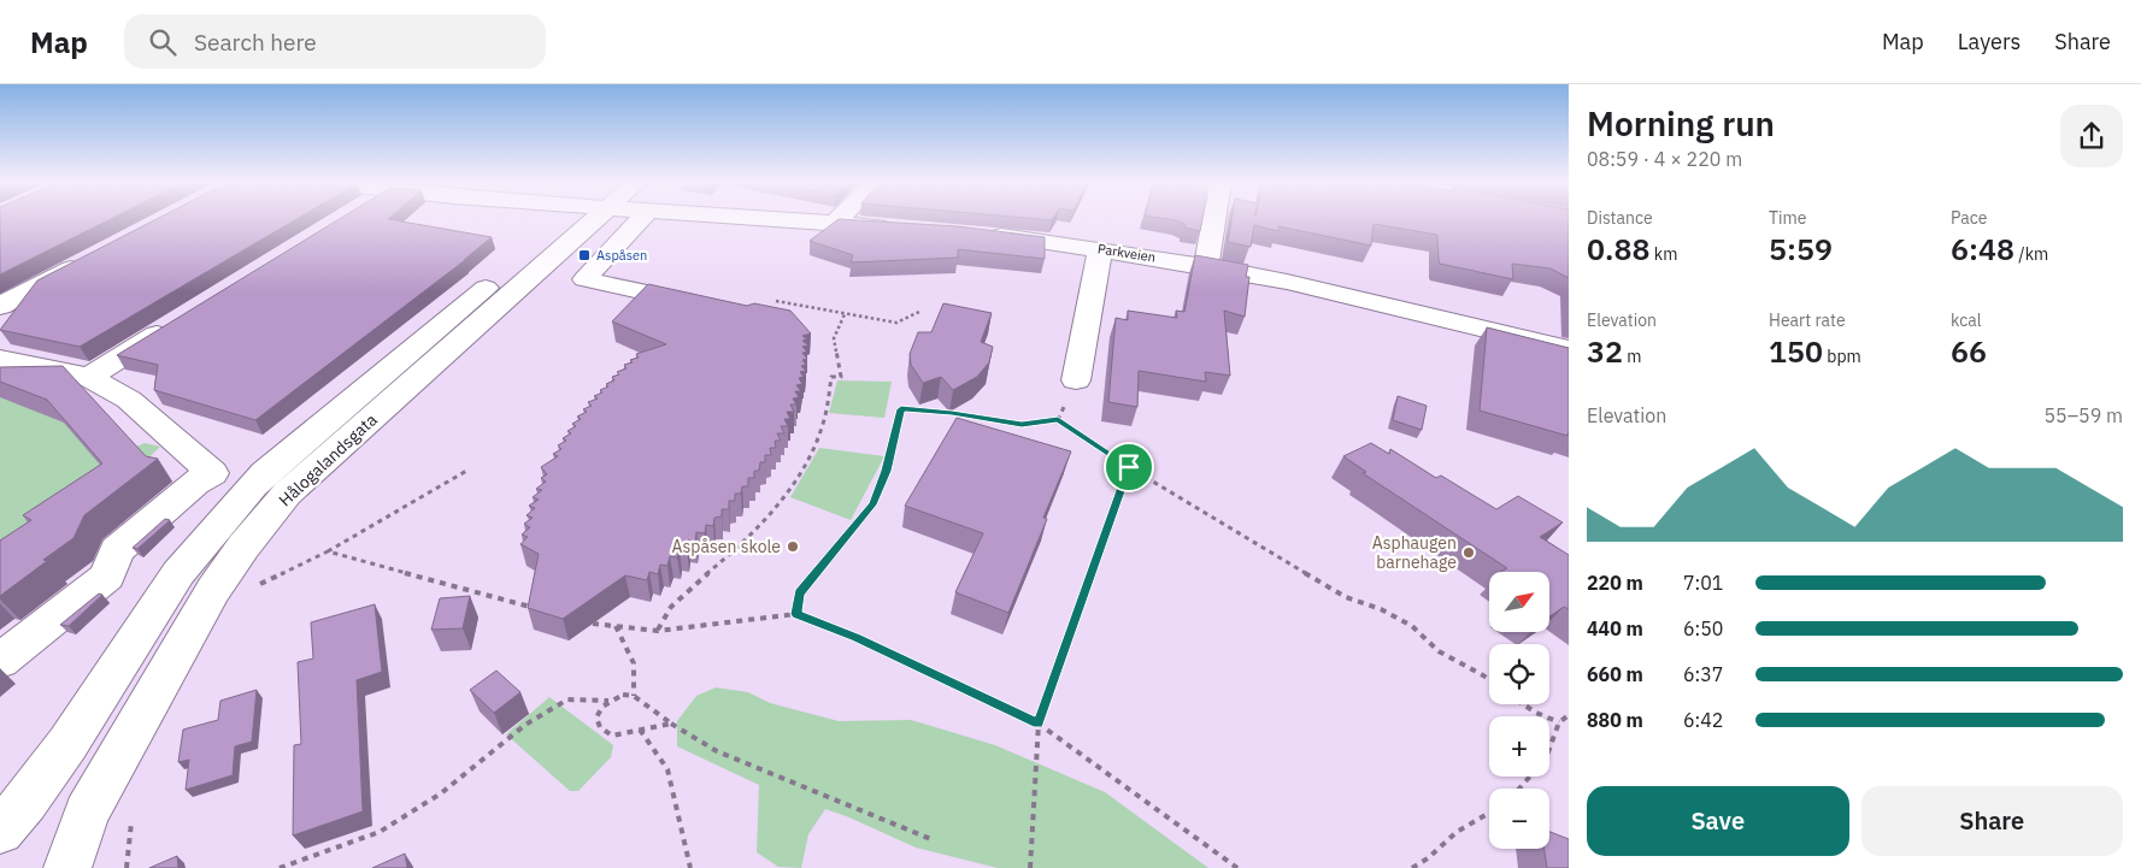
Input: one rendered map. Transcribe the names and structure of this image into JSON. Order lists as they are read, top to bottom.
{
  "streets": {
    "street": ["Parkveien", "Hålogalandsgata"]
  },
  "places": {
    "transit": ["Aspåsen"],
    "other": ["Aspåsen skole", "Asphaugen barnehage"]
  },
  "north": "top right",
  "page": {
    "header": "Map",
    "search": "Search here",
    "nav": ["Map", "Layers", "Share"],
    "heading": ["Morning run", "08:59 · 4 × 220 m"],
    "stats": [
      ["Distance", "0.88 km"],
      ["Time", "5:59"],
      ["Pace", "6:48 /km"],
      ["Elevation", "32 m"],
      ["Heart rate", "150 bpm"],
      ["kcal", "66"]
    ],
    "chart": ["Elevation", "55–59 m"],
    "list": [
      {
        "name": "220 m",
        "note": "7:01"
      },
      {
        "name": "440 m",
        "note": "6:50"
      },
      {
        "name": "660 m",
        "note": "6:37"
      },
      {
        "name": "880 m",
        "note": "6:42"
      }
    ],
    "map_buttons": ["+", "−"],
    "buttons": ["Save", "Share"]
  }
}
